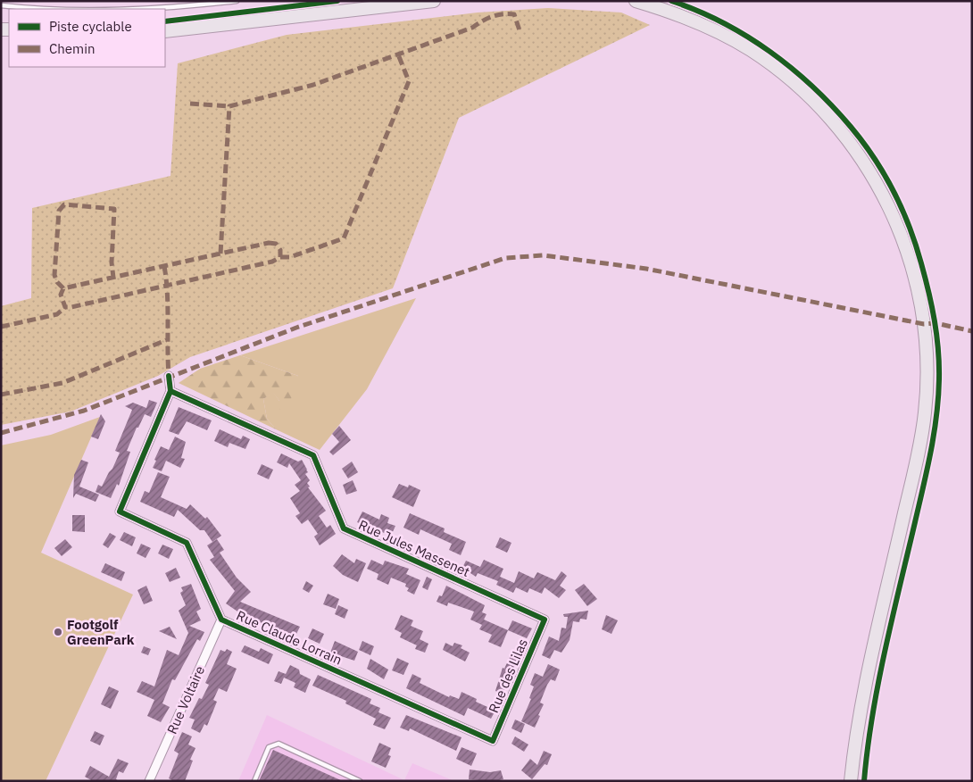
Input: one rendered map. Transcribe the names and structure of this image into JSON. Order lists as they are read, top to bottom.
{
  "streets": {
    "street": [
      "Rue Jules Massenet",
      "Rue Claude Lorrain",
      "Rue des Lilas",
      "Rue Voltaire"
    ]
  },
  "crossings": [
    ["Rue Jules Massenet", "Rue Claude Lorrain"],
    ["Rue Jules Massenet", "Rue des Lilas"],
    ["Rue Claude Lorrain", "Rue des Lilas"],
    ["Rue Claude Lorrain", "Rue Voltaire"]
  ],
  "places": ["Footgolf GreenPark"],
  "legend": ["Piste cyclable", "Chemin"]
}
